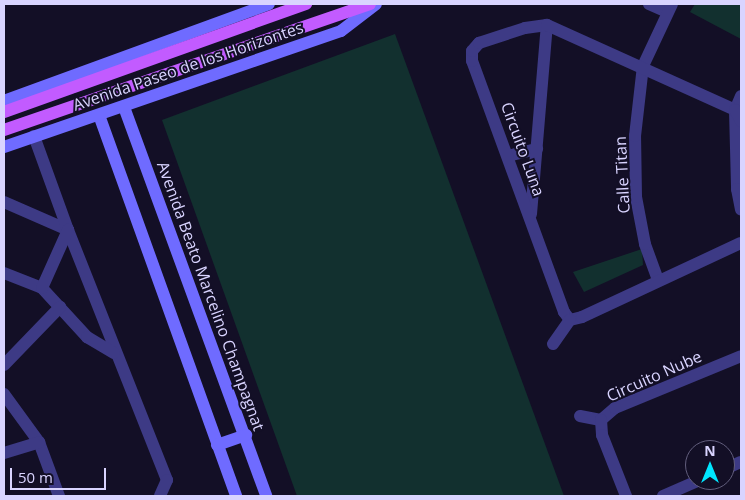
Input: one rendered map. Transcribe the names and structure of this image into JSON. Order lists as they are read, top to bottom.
{
  "streets": {
    "main road": ["Avenida Paseo de los Horizontes"],
    "street": [
      "Circuito Luna",
      "Calle Titan",
      "Avenida Beato Marcelino Champagnat",
      "Circuito Nube"
    ]
  },
  "crossings": [
    ["Avenida Paseo de los Horizontes", "Avenida Beato Marcelino Champagnat"]
  ],
  "scale_bar": "50 m",
  "north": "top"
}
